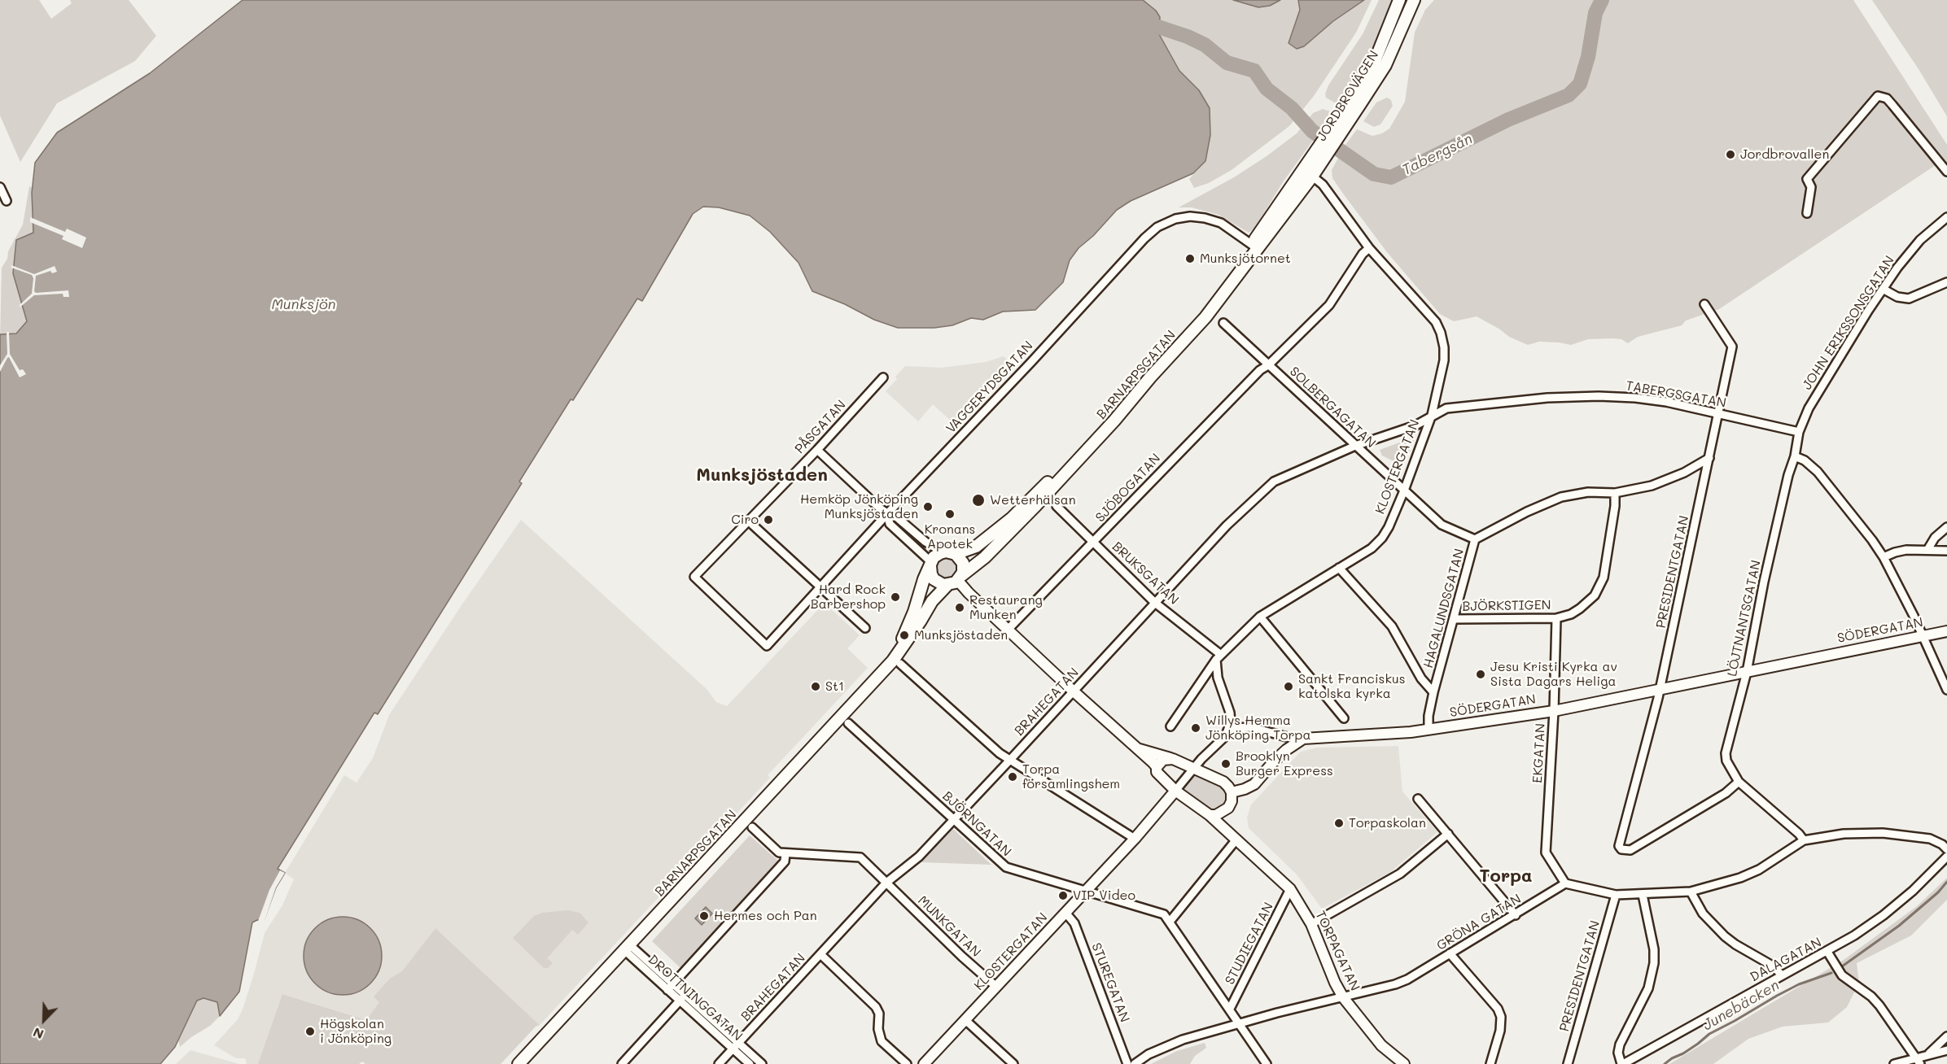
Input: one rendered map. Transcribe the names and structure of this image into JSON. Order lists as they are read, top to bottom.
{
  "streets": {
    "main road": ["JORDBROVÄGEN", "BARNARPSGATAN"],
    "street": [
      "JOHN ERIKSSONSGATAN",
      "VAGGERYDSGATAN",
      "TABERGSGATAN",
      "SOLBERGAGATAN",
      "PÅSGATAN",
      "KLOSTERGATAN",
      "SJÖBOGATAN",
      "PRESIDENTGATAN",
      "BRUKSGATAN",
      "BJÖRKSTIGEN",
      "HAGALUNDSGATAN",
      "LÖJTNANTSGATAN",
      "SÖDERGATAN",
      "BRAHEGATAN",
      "EKGATAN",
      "BJÖRNGATAN",
      "GRÖNA GATAN",
      "MUNKGATAN",
      "STUDIEGATAN",
      "TORPAGATAN",
      "DALAGATAN",
      "STUREGATAN",
      "DROTTNINGGATAN"
    ]
  },
  "crossings": [
    ["JORDBROVÄGEN", "BARNARPSGATAN"],
    ["JORDBROVÄGEN", "KLOSTERGATAN"],
    ["JOHN ERIKSSONSGATAN", "TABERGSGATAN"],
    ["JOHN ERIKSSONSGATAN", "LÖJTNANTSGATAN"],
    ["BARNARPSGATAN", "VAGGERYDSGATAN"],
    ["BARNARPSGATAN", "KLOSTERGATAN"],
    ["BARNARPSGATAN", "DROTTNINGGATAN"],
    ["VAGGERYDSGATAN", "PÅSGATAN"],
    ["TABERGSGATAN", "KLOSTERGATAN"],
    ["TABERGSGATAN", "PRESIDENTGATAN"],
    ["TABERGSGATAN", "BRAHEGATAN"],
    ["SOLBERGAGATAN", "KLOSTERGATAN"],
    ["SOLBERGAGATAN", "SJÖBOGATAN"],
    ["SOLBERGAGATAN", "HAGALUNDSGATAN"],
    ["SOLBERGAGATAN", "BRAHEGATAN"],
    ["KLOSTERGATAN", "SJÖBOGATAN"],
    ["KLOSTERGATAN", "BRUKSGATAN"],
    ["KLOSTERGATAN", "BRAHEGATAN"],
    ["KLOSTERGATAN", "BJÖRNGATAN"],
    ["KLOSTERGATAN", "MUNKGATAN"],
    ["KLOSTERGATAN", "TORPAGATAN"],
    ["KLOSTERGATAN", "STUREGATAN"],
    ["SJÖBOGATAN", "BRUKSGATAN"],
    ["PRESIDENTGATAN", "HAGALUNDSGATAN"],
    ["PRESIDENTGATAN", "LÖJTNANTSGATAN"],
    ["PRESIDENTGATAN", "SÖDERGATAN"],
    ["BRUKSGATAN", "BRAHEGATAN"],
    ["BJÖRKSTIGEN", "HAGALUNDSGATAN"],
    ["BJÖRKSTIGEN", "EKGATAN"],
    ["HAGALUNDSGATAN", "SÖDERGATAN"],
    ["LÖJTNANTSGATAN", "SÖDERGATAN"],
    ["SÖDERGATAN", "EKGATAN"],
    ["BRAHEGATAN", "BJÖRNGATAN"],
    ["BRAHEGATAN", "MUNKGATAN"],
    ["BRAHEGATAN", "DROTTNINGGATAN"],
    ["EKGATAN", "GRÖNA GATAN"],
    ["BJÖRNGATAN", "GRÖNA GATAN"],
    ["BJÖRNGATAN", "STUDIEGATAN"],
    ["GRÖNA GATAN", "TORPAGATAN"],
    ["STUDIEGATAN", "TORPAGATAN"]
  ],
  "districts": ["Munksjöstaden", "Torpa"],
  "water": ["Tabergsån", "Munksjön", "Junebäcken"],
  "places": [
    "Jordbrovallen",
    "Munksjötornet",
    "Wetterhälsan",
    "Hemköp Jönköping Munksjöstaden",
    "Kronans Apotek",
    "Ciro",
    "Hard Rock Barbershop",
    "Restaurang Munken",
    "Munksjöstaden",
    "Jesu Kristi Kyrka av Sista Dagars Heliga",
    "St1",
    "Sankt Franciskus katolska kyrka",
    "Willys Hemma Jönköping Torpa",
    "Brooklyn Burger Express",
    "Torpa församlingshem",
    "Torpaskolan",
    "VIP Video",
    "Hermes och Pan",
    "Högskolan i Jönköping"
  ],
  "north": "bottom left"
}
